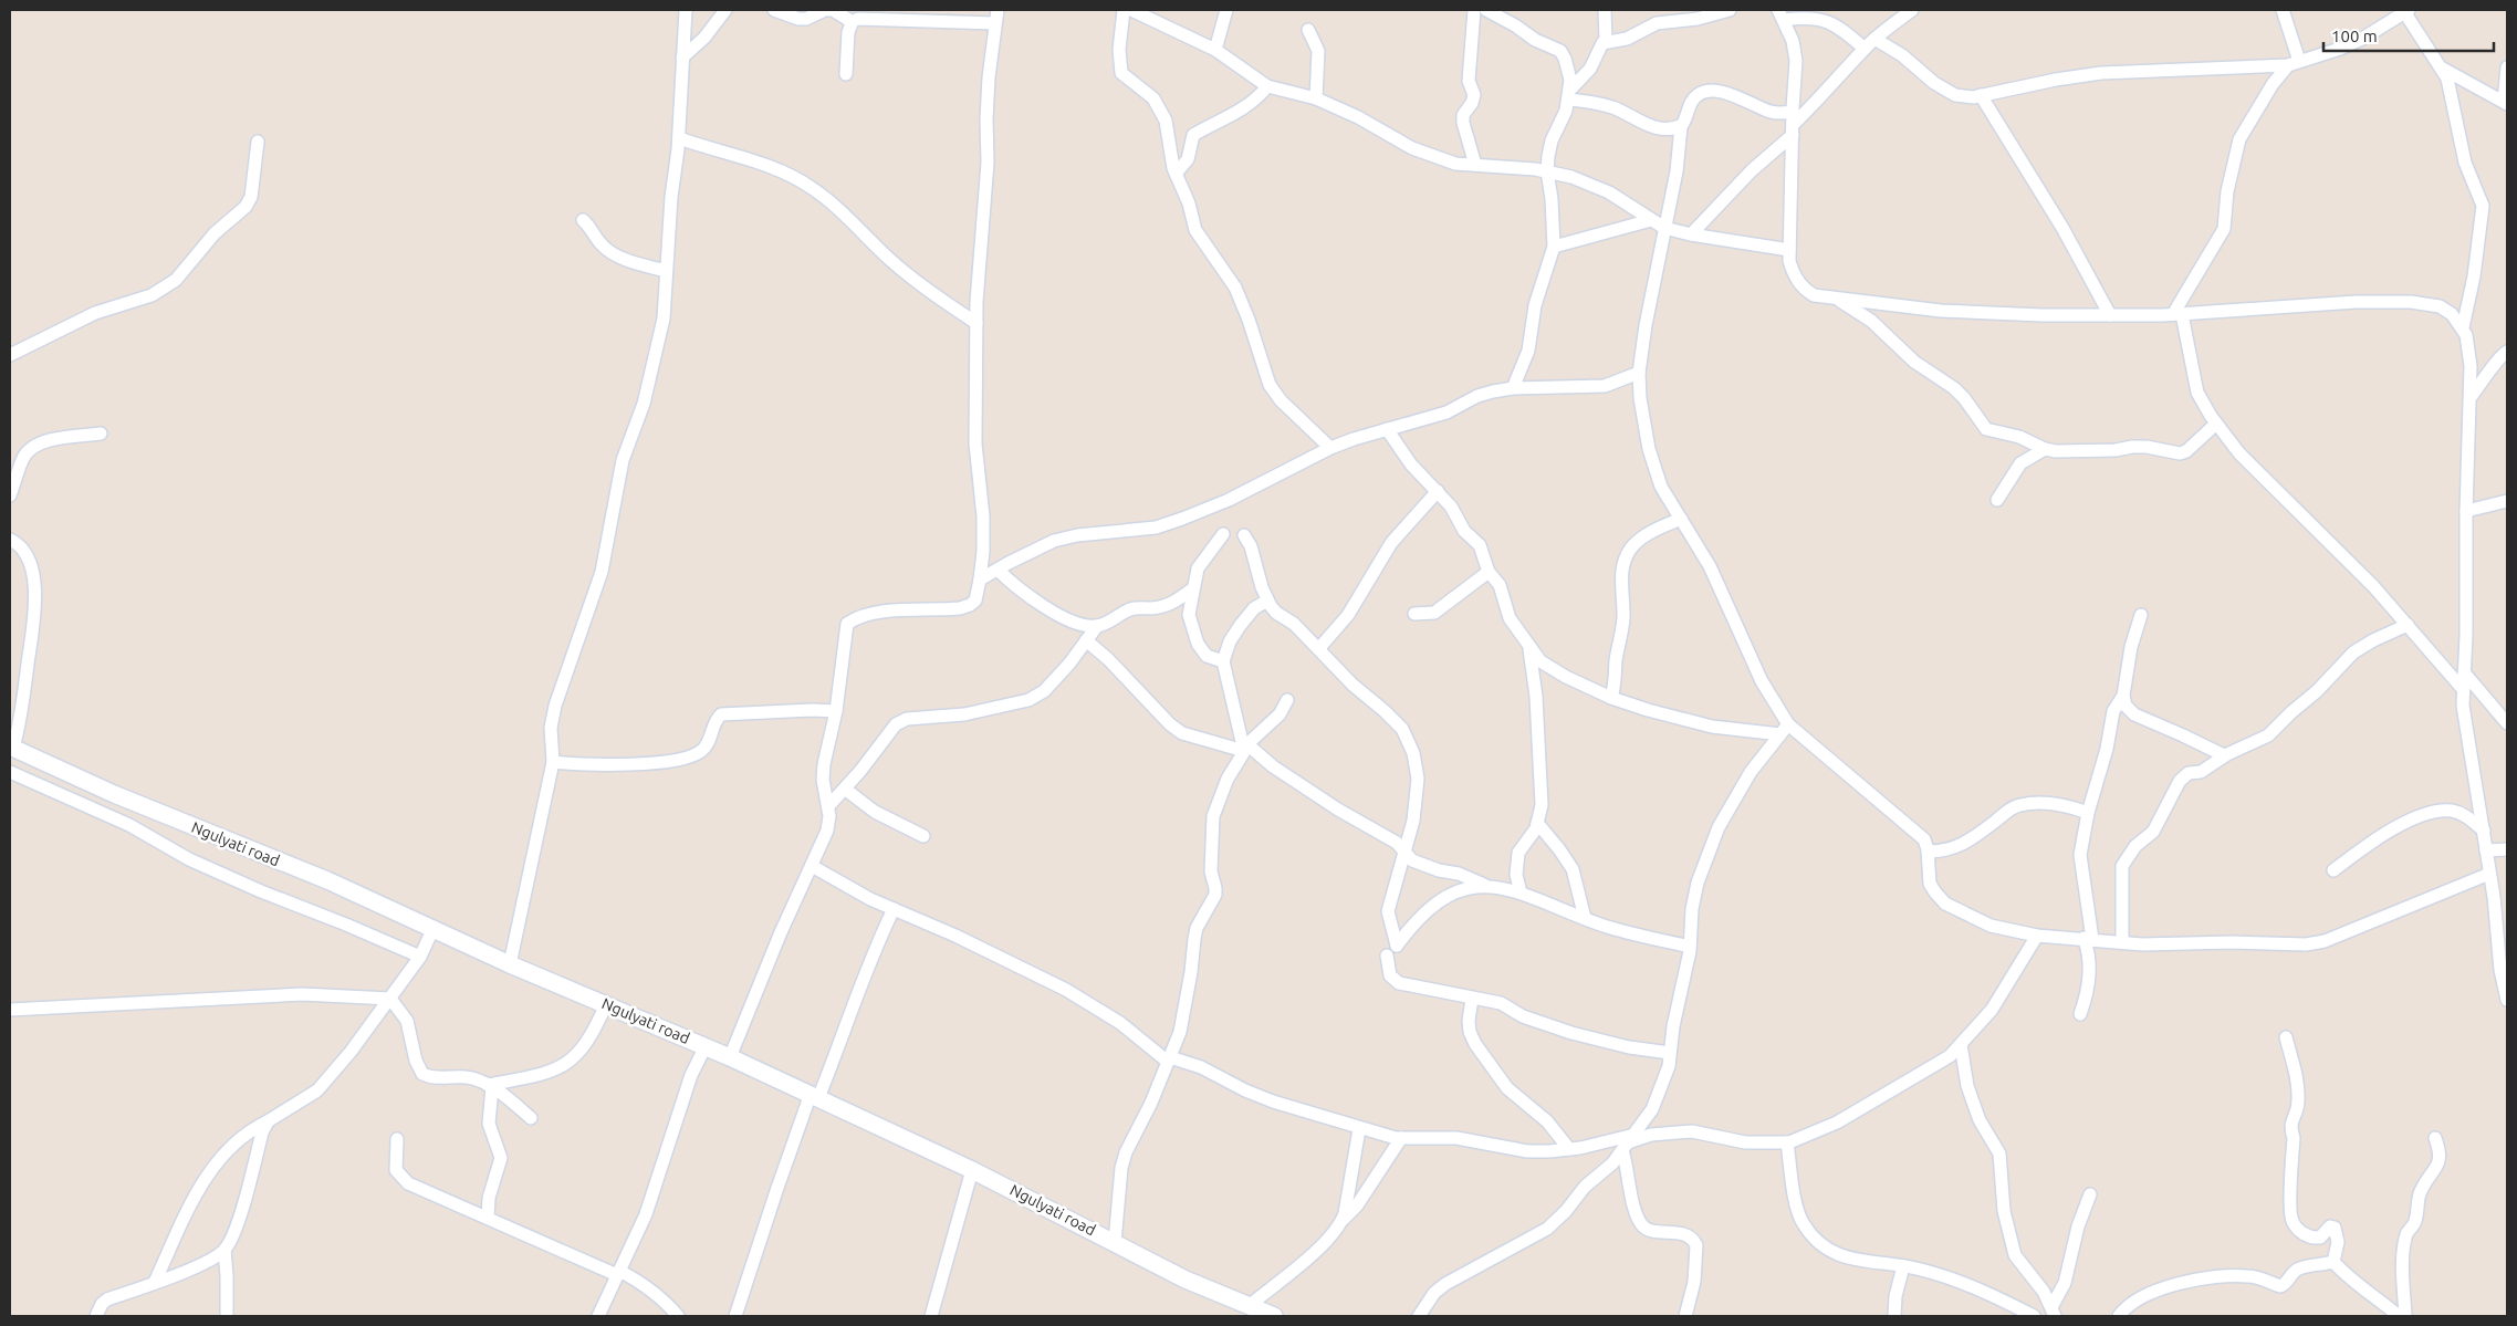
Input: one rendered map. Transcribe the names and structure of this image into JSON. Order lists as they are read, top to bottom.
{
  "streets": {
    "main road": ["Ngulyati road"]
  },
  "scale_bar": "100 m"
}
